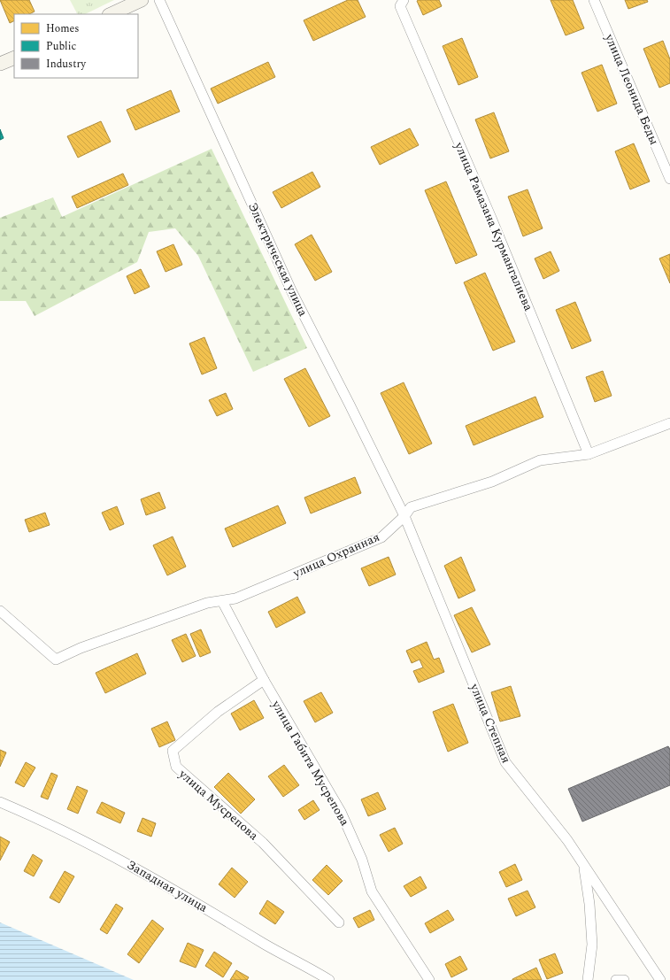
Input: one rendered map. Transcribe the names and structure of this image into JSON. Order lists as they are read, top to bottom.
{
  "streets": {
    "street": [
      "улица Леонида Беды",
      "улица Рамазана Курмангалиева",
      "Электрическая улица",
      "улица Охранная",
      "улица Степная",
      "улица Габита Мусрепова",
      "улица Мусрепова",
      "Западная улица"
    ]
  },
  "crossings": [
    ["улица Рамазана Курмангалиева", "улица Охранная"],
    ["Электрическая улица", "улица Охранная"],
    ["Электрическая улица", "улица Степная"],
    ["улица Охранная", "улица Степная"],
    ["улица Охранная", "улица Габита Мусрепова"],
    ["улица Габита Мусрепова", "улица Мусрепова"]
  ],
  "legend": ["Homes", "Public", "Industry"]
}
